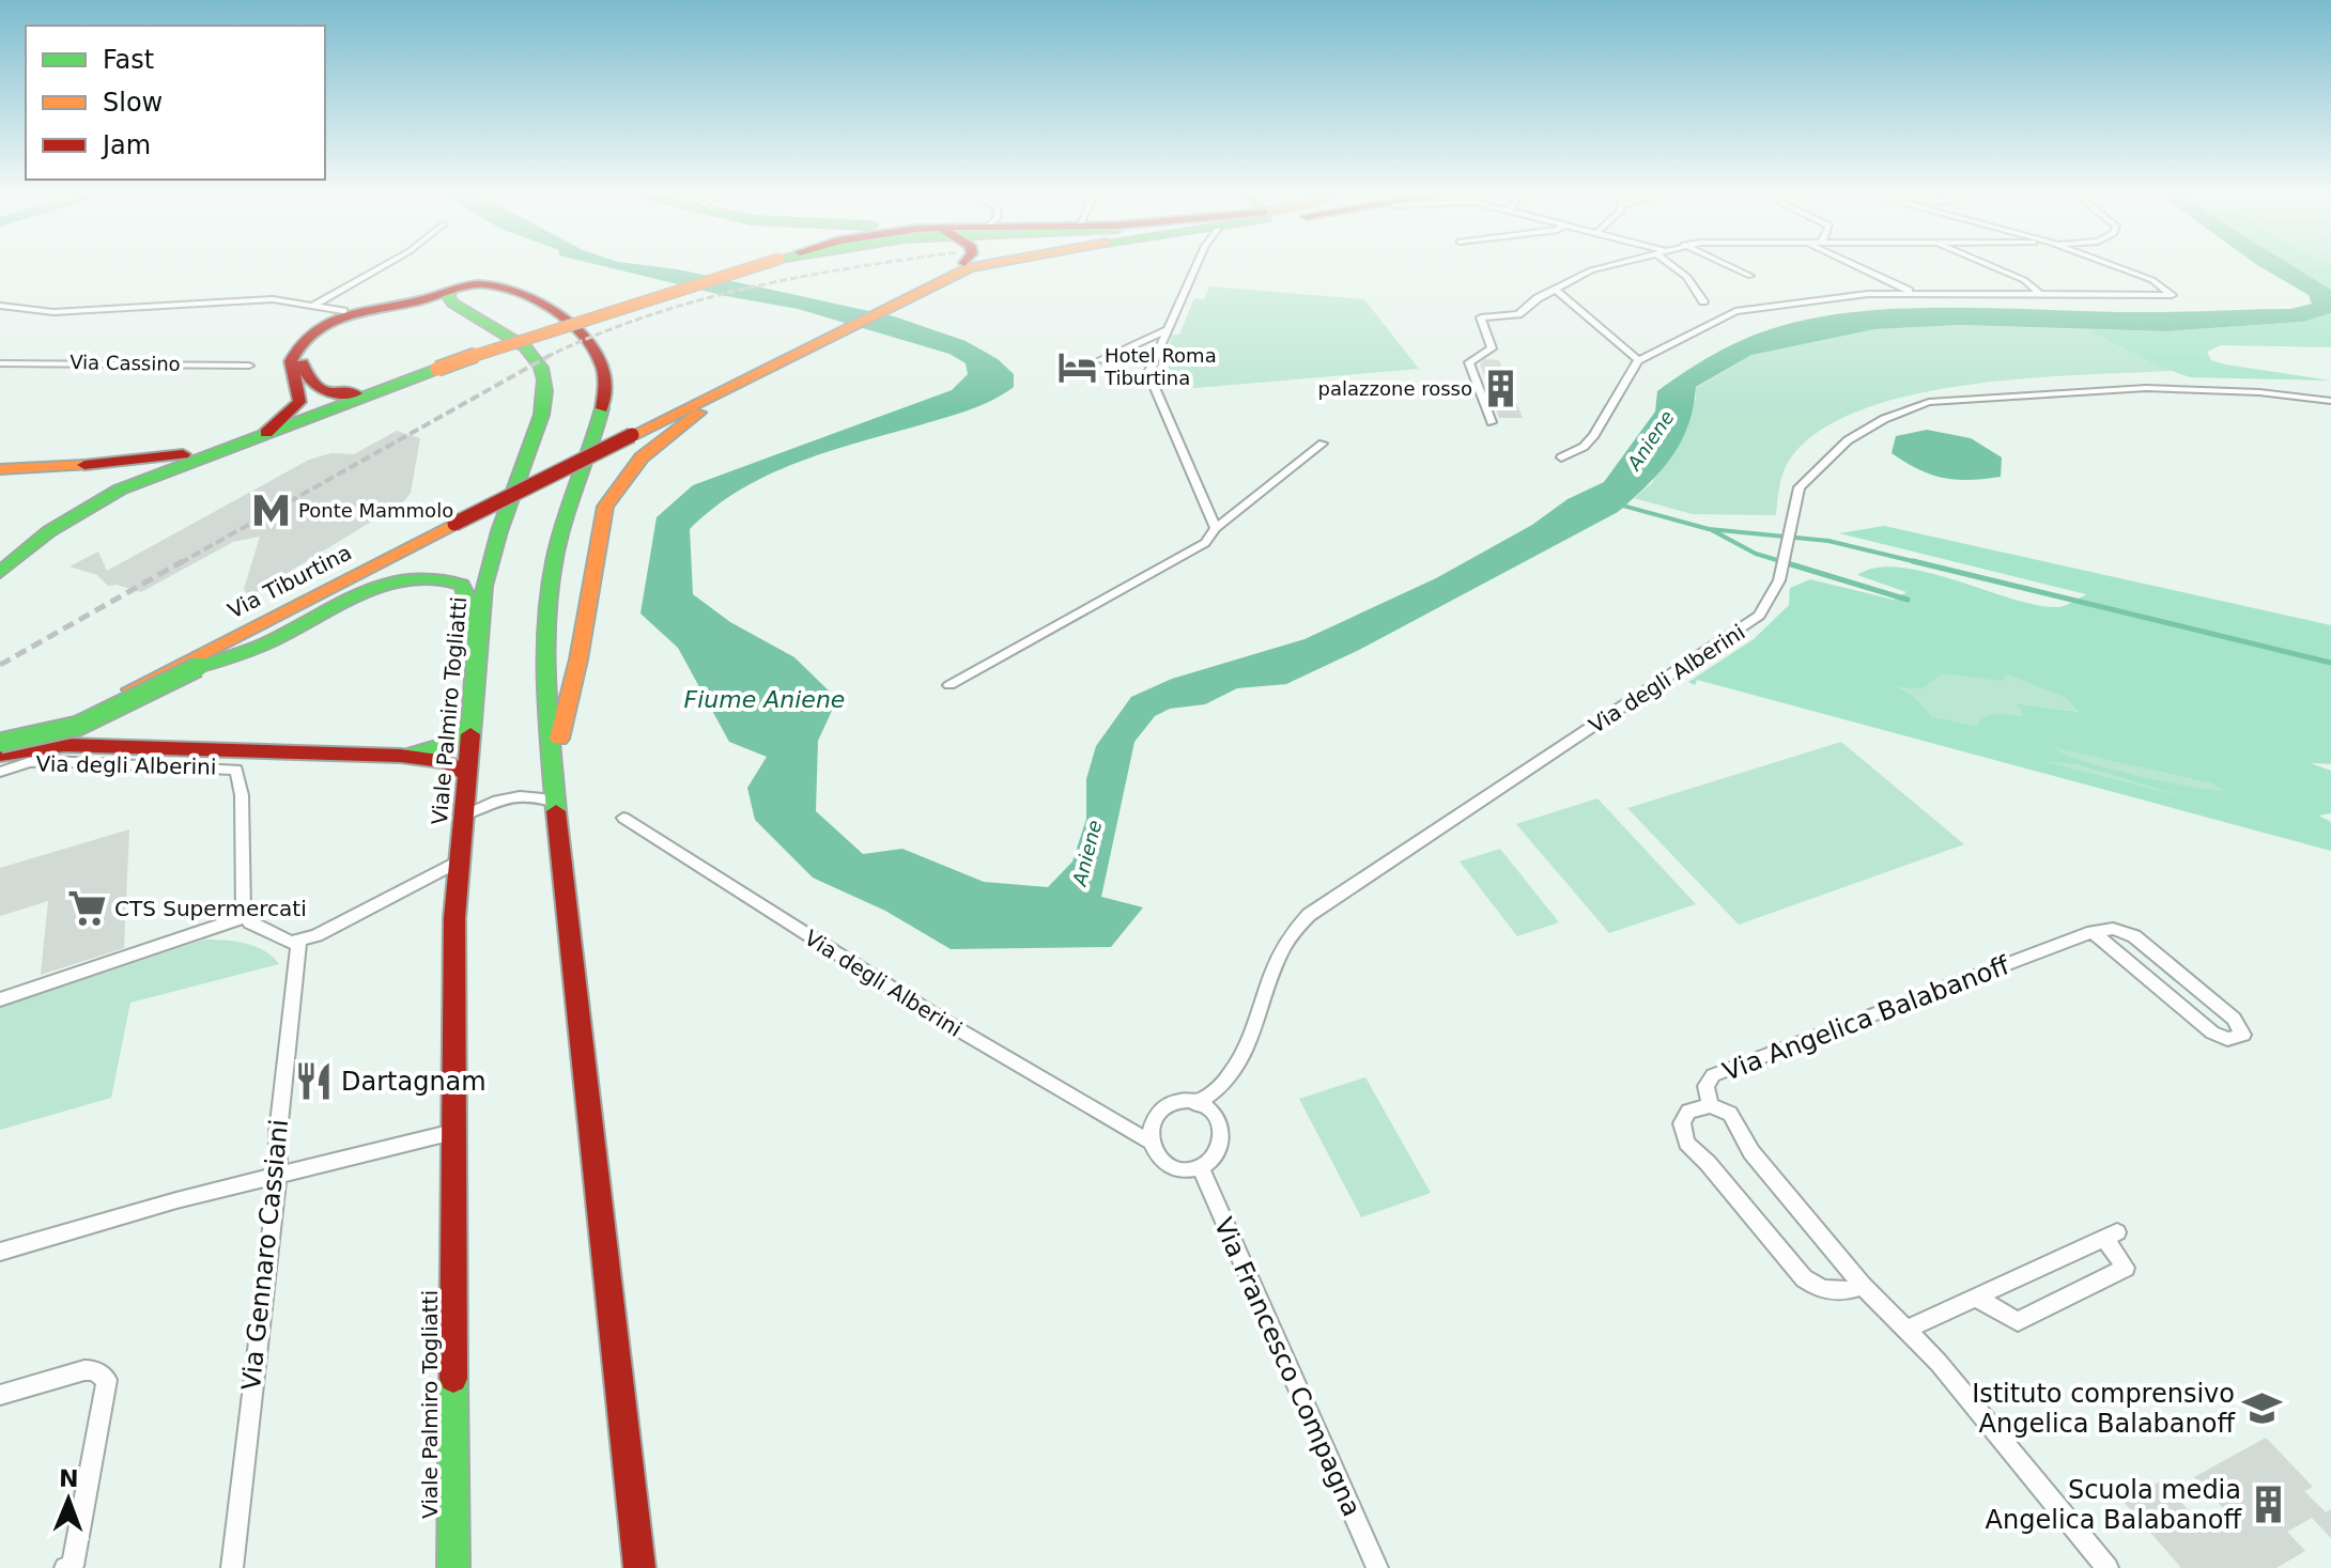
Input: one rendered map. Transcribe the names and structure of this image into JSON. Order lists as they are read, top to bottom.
{
  "streets": {
    "main road": ["Via Tiburtina", "Viale Palmiro Togliatti"],
    "street": [
      "Via Cassino",
      "Via degli Alberini",
      "Via Angelica Balabanoff",
      "Via Gennaro Cassiani",
      "Via Francesco Compagna"
    ]
  },
  "crossings": [
    ["Via degli Alberini", "Via Francesco Compagna"]
  ],
  "water": ["Aniene", "Fiume Aniene"],
  "places": {
    "hotel": ["Hotel Roma Tiburtina"],
    "building": ["palazzone rosso", "Scuola media Angelica Balabanoff"],
    "metro station": ["Ponte Mammolo"],
    "supermarket": ["CTS Supermercati"],
    "restaurant": ["Dartagnam"],
    "school or university": ["Istituto comprensivo Angelica Balabanoff"]
  },
  "legend": ["Fast", "Slow", "Jam"],
  "north": "top"
}
